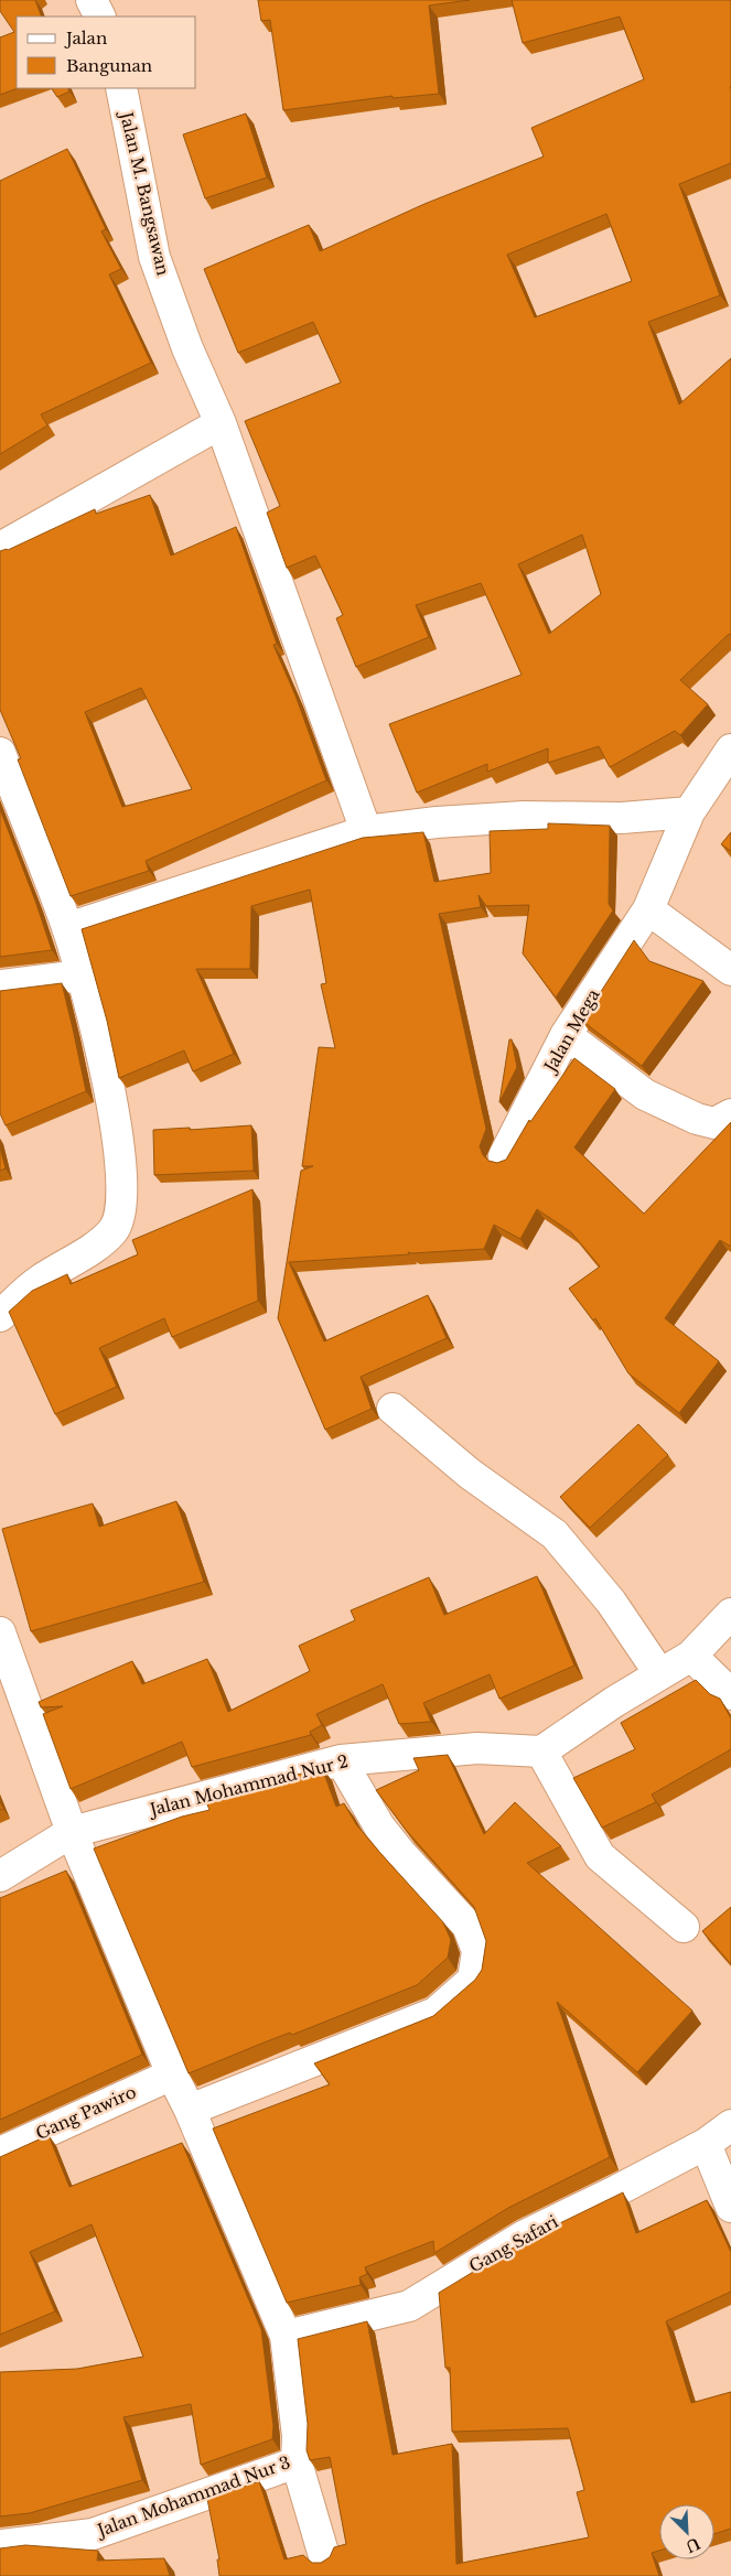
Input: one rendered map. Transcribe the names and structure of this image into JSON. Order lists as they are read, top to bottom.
{
  "streets": {
    "street": [
      "Jalan M. Bangsawan",
      "Jalan Mega",
      "Jalan Mohammad Nur 2",
      "Gang Pawiro",
      "Gang Safari",
      "Jalan Mohammad Nur 3"
    ]
  },
  "crossings": [
    ["Jalan Mohammad Nur 2", "Jalan Mohammad Nur 3"],
    ["Gang Pawiro", "Jalan Mohammad Nur 3"],
    ["Gang Safari", "Jalan Mohammad Nur 3"]
  ],
  "legend": ["Jalan", "Bangunan"],
  "north": "bottom right"
}
